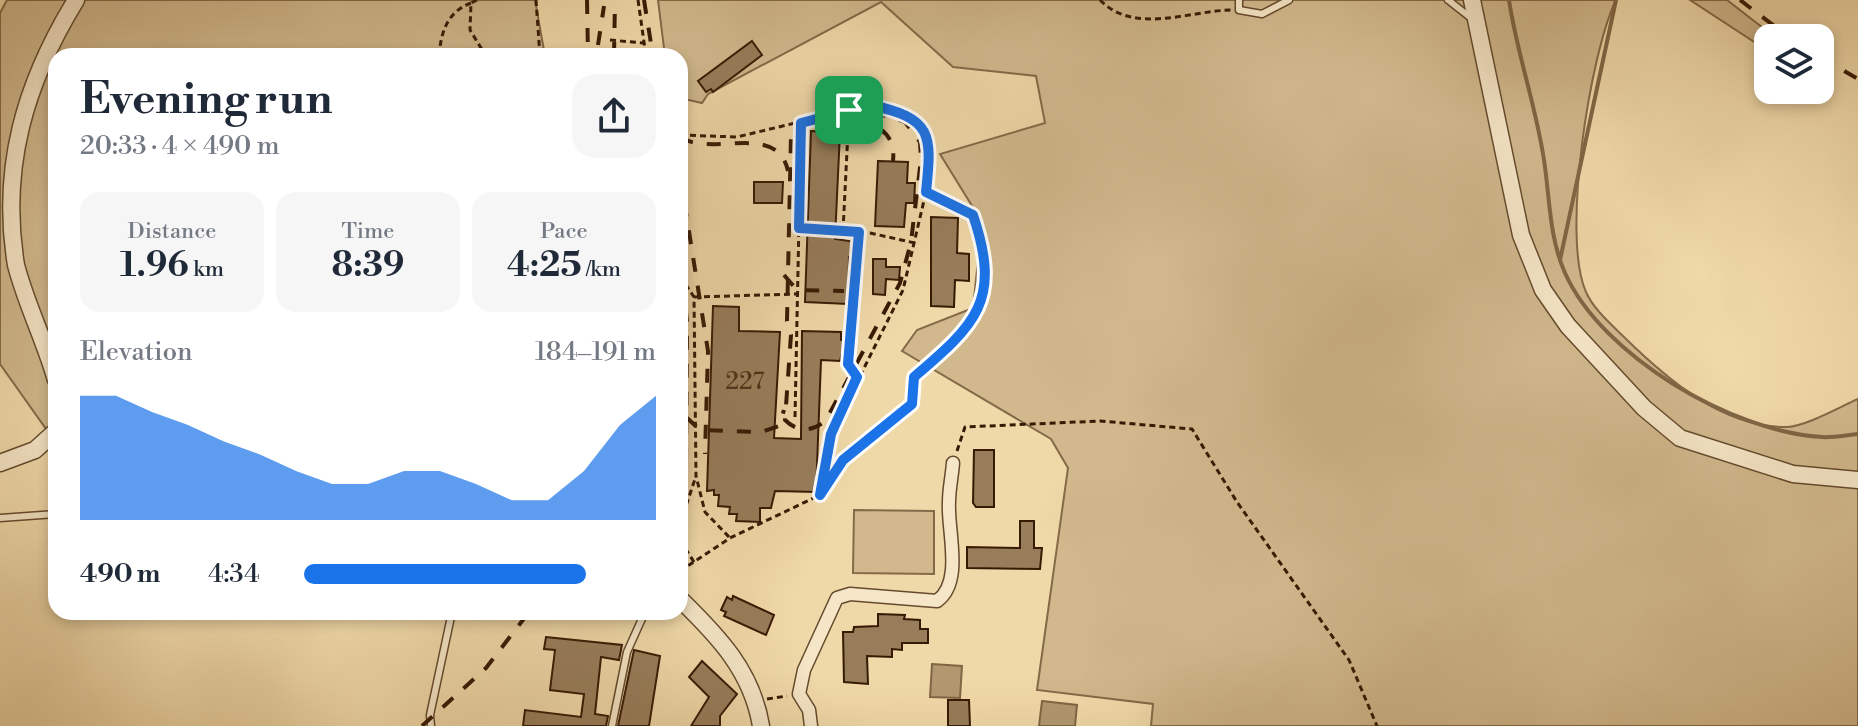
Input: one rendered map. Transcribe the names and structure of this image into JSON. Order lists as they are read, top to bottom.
{
  "house_numbers": ["227"],
  "page": {
    "heading": ["Evening run", "20:33 · 4 × 490 m"],
    "stats": [
      ["Distance", "1.96 km"],
      ["Time", "8:39"],
      ["Pace", "4:25 /km"]
    ],
    "chart": ["Elevation", "184–191 m"],
    "list": [
      {
        "name": "490 m",
        "note": "4:34"
      }
    ]
  }
}
